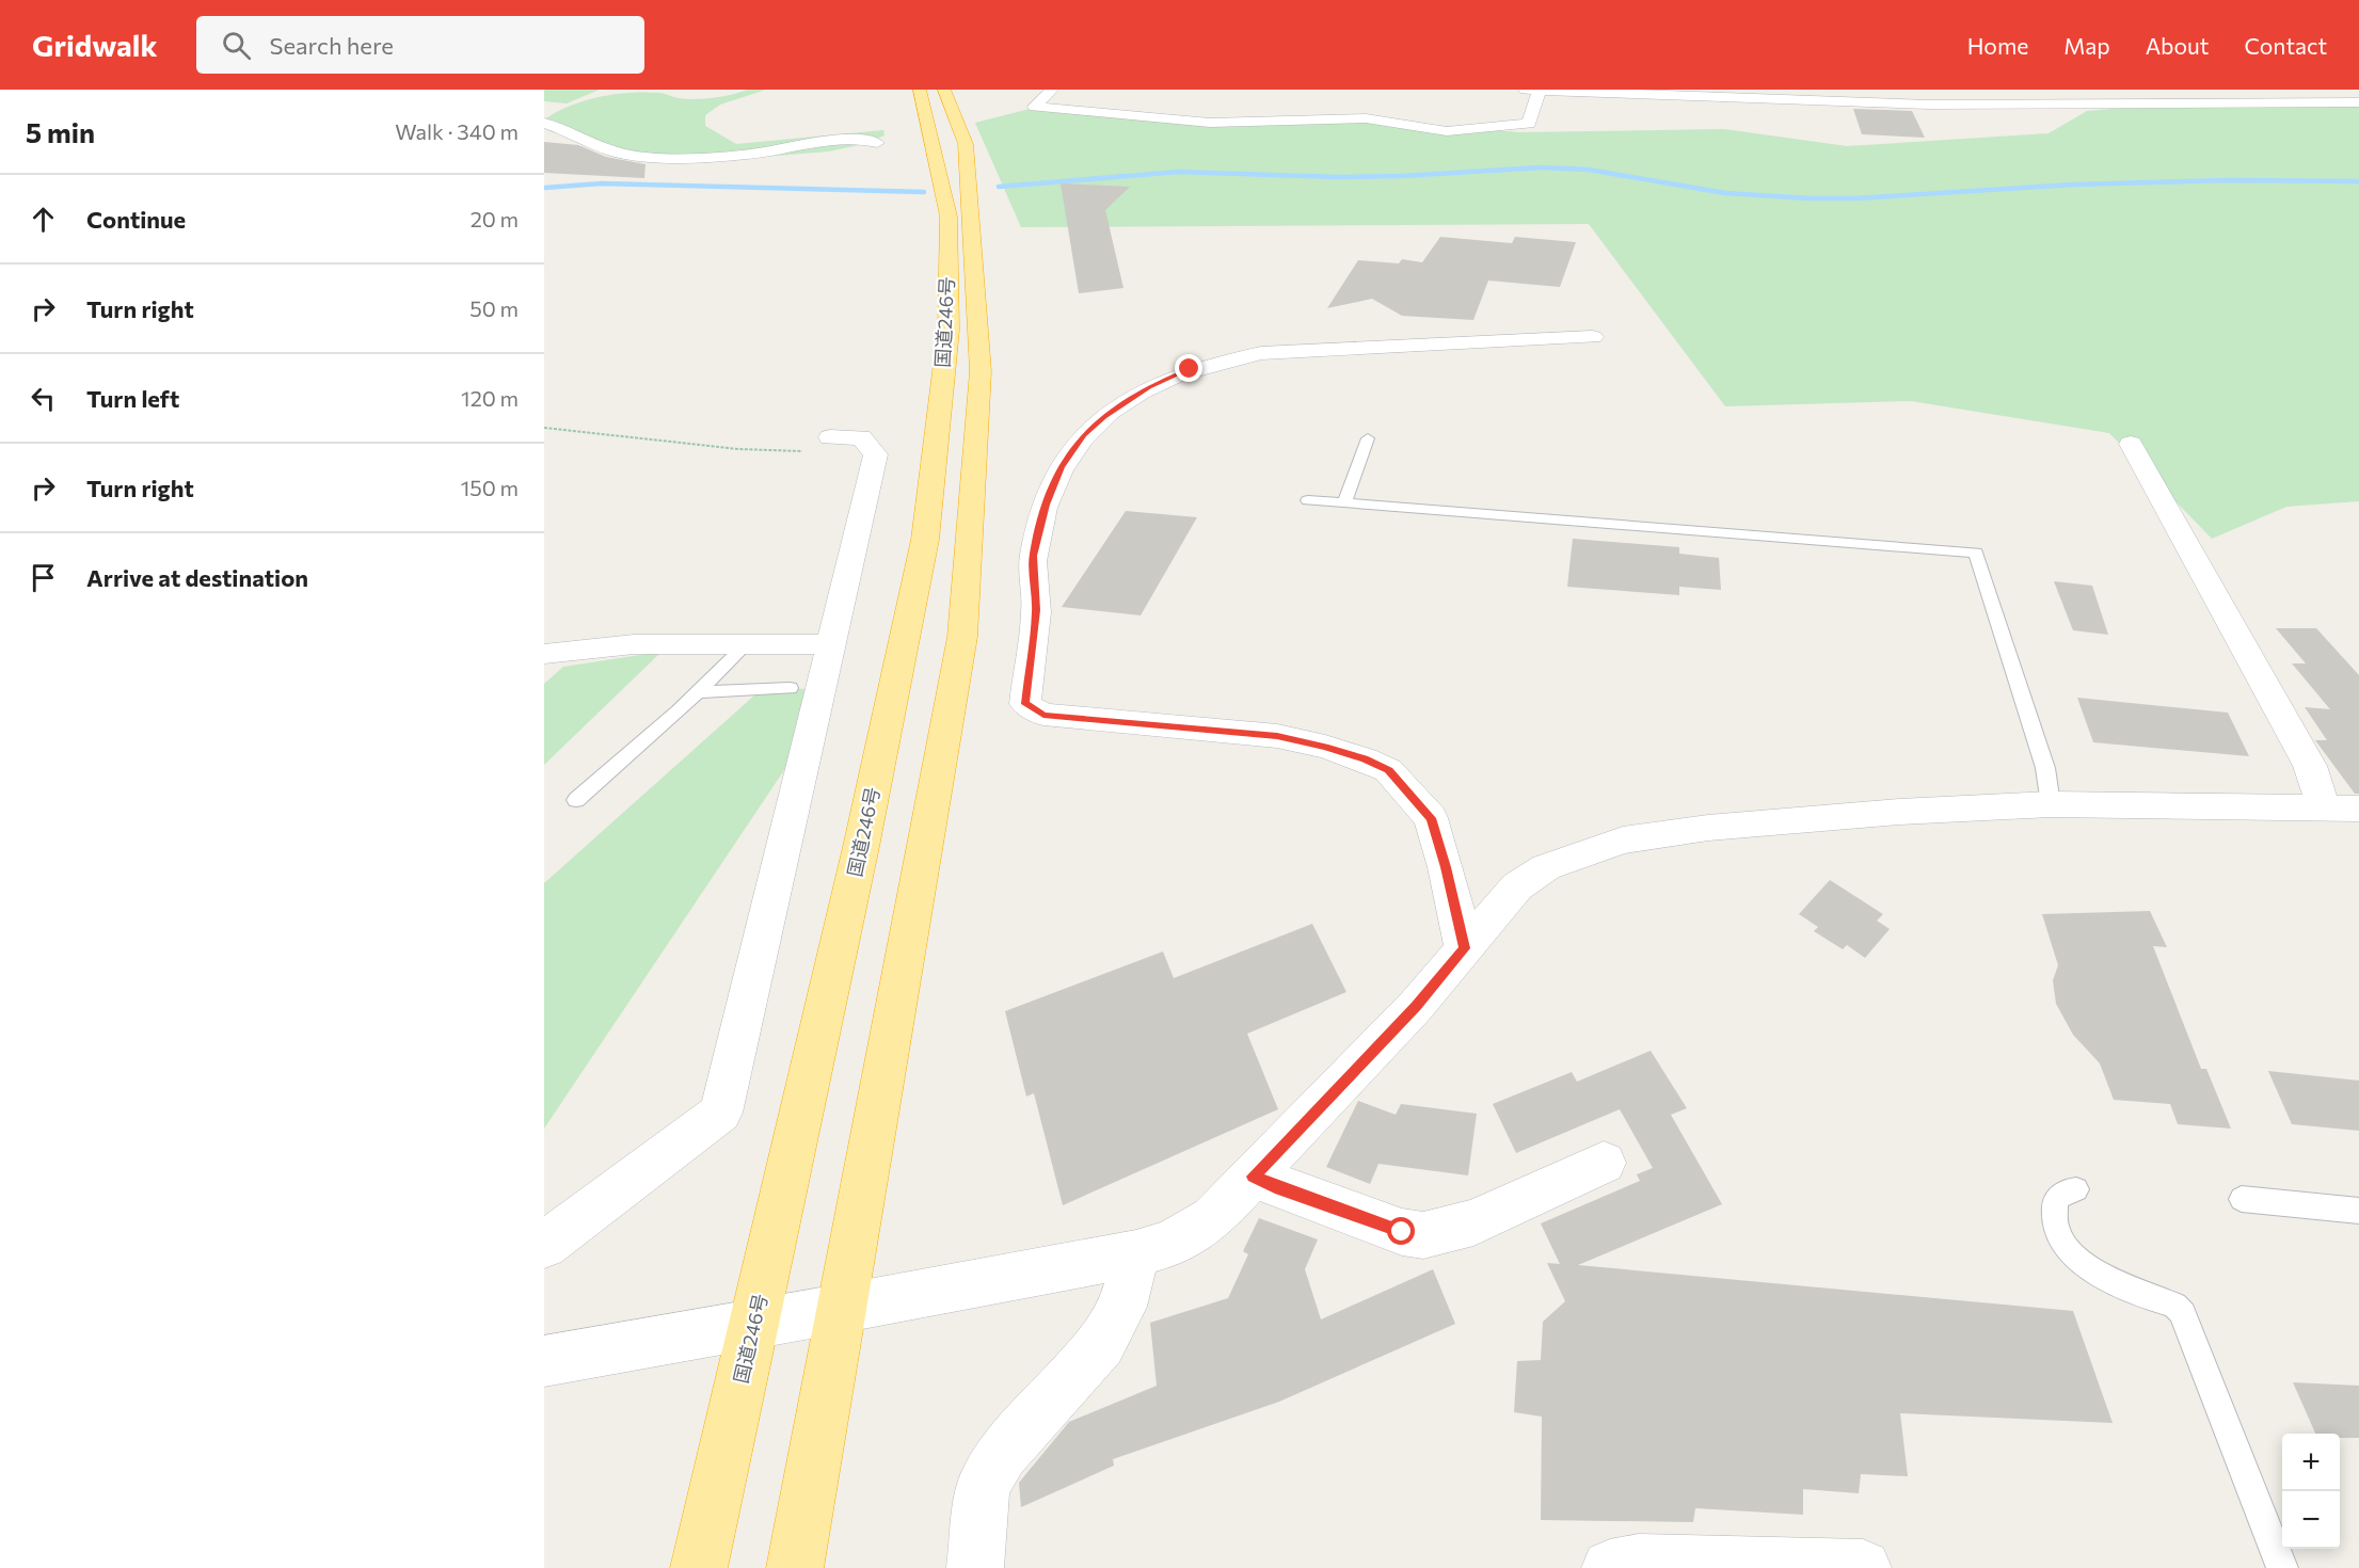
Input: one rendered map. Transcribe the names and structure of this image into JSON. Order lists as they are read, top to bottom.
{
  "streets": {
    "highway": ["国道246号"]
  },
  "page": {
    "header": "Gridwalk",
    "search": "Search here",
    "nav": [
      "Home",
      "Map",
      "About",
      "Contact"
    ],
    "heading": ["5 min", "Walk · 340 m"],
    "list": [
      ["Continue", "20 m"],
      ["Turn right", "50 m"],
      ["Turn left", "120 m"],
      ["Turn right", "150 m"],
      "Arrive at destination"
    ],
    "map_buttons": ["+", "−"]
  }
}
